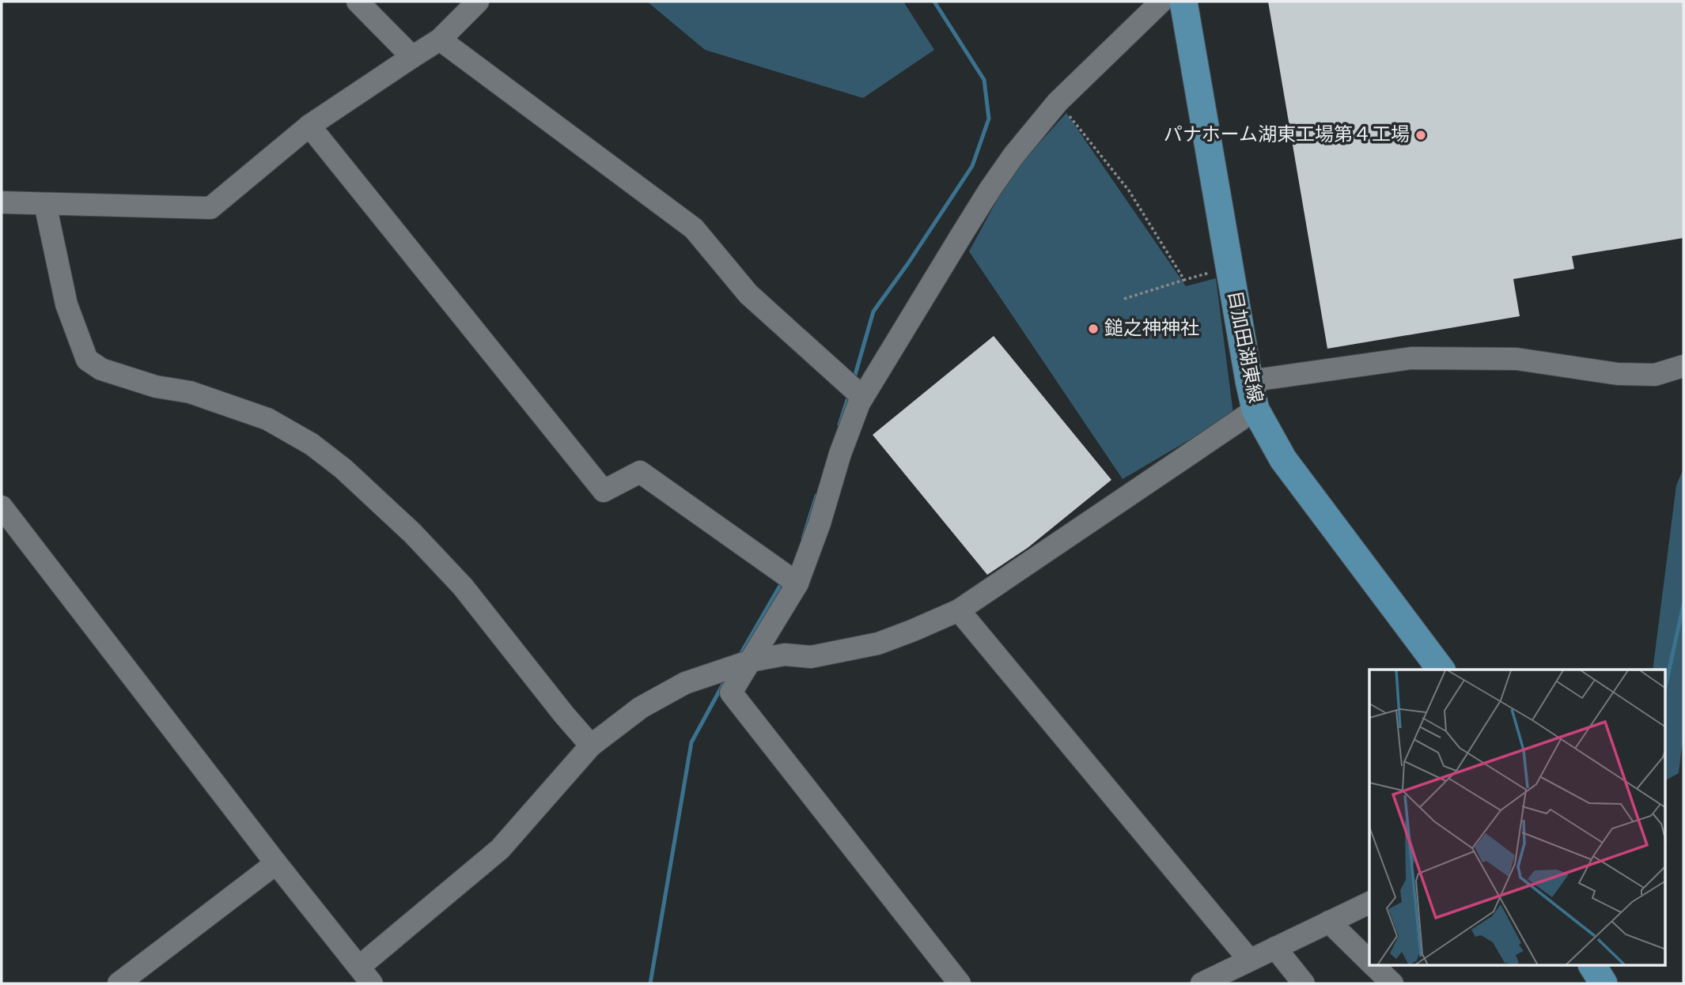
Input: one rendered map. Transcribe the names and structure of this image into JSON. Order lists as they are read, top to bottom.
{
  "streets": {
    "main road": ["目加田湖東線"]
  },
  "places": ["パナホーム湖東工場第４工場", "鎚之神神社"]
}
